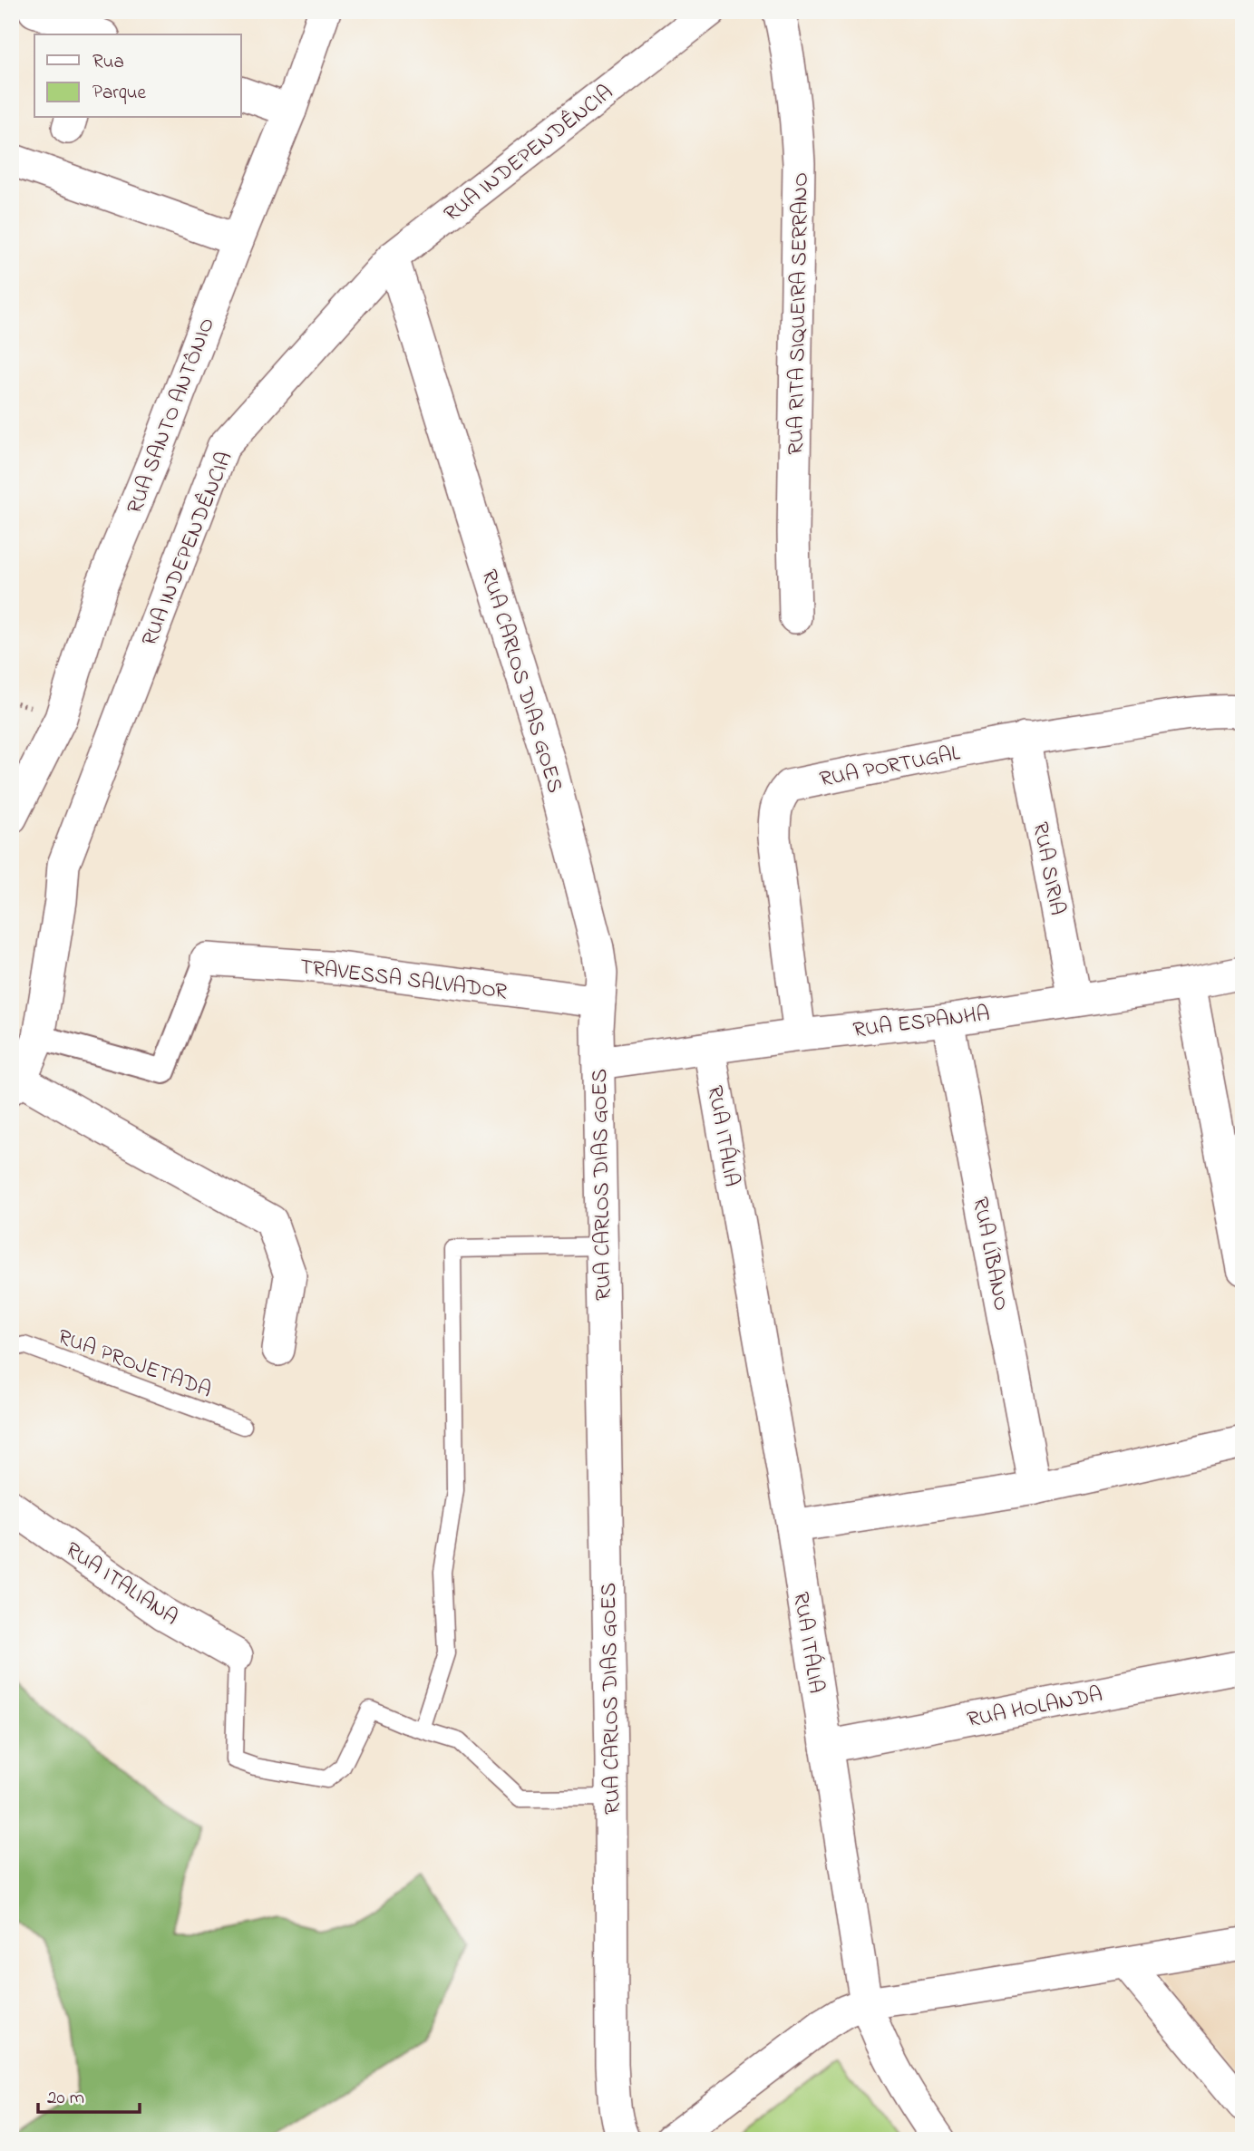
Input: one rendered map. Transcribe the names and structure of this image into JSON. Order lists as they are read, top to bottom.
{
  "streets": {
    "street": [
      "RUA INDEPENDÊNCIA",
      "RUA RITA SIQUEIRA SERRANO",
      "RUA SANTO ANTÔNIO",
      "RUA CARLOS DIAS GOES",
      "RUA PORTUGAL",
      "RUA SIRIA",
      "TRAVESSA SALVADOR",
      "RUA ESPANHA",
      "RUA ITÁLIA",
      "RUA LÍBANO",
      "RUA ITALIANA",
      "RUA HOLANDA"
    ],
    "lane": ["RUA PROJETADA"]
  },
  "crossings": [
    ["RUA INDEPENDÊNCIA", "RUA CARLOS DIAS GOES"],
    ["RUA CARLOS DIAS GOES", "TRAVESSA SALVADOR"],
    ["RUA CARLOS DIAS GOES", "RUA ESPANHA"],
    ["RUA PORTUGAL", "RUA SIRIA"],
    ["RUA PORTUGAL", "RUA ESPANHA"],
    ["RUA SIRIA", "RUA ESPANHA"],
    ["RUA ESPANHA", "RUA ITÁLIA"],
    ["RUA ESPANHA", "RUA LÍBANO"],
    ["RUA ITÁLIA", "RUA HOLANDA"]
  ],
  "legend": ["Rua", "Parque"],
  "scale_bar": "20 m"
}
